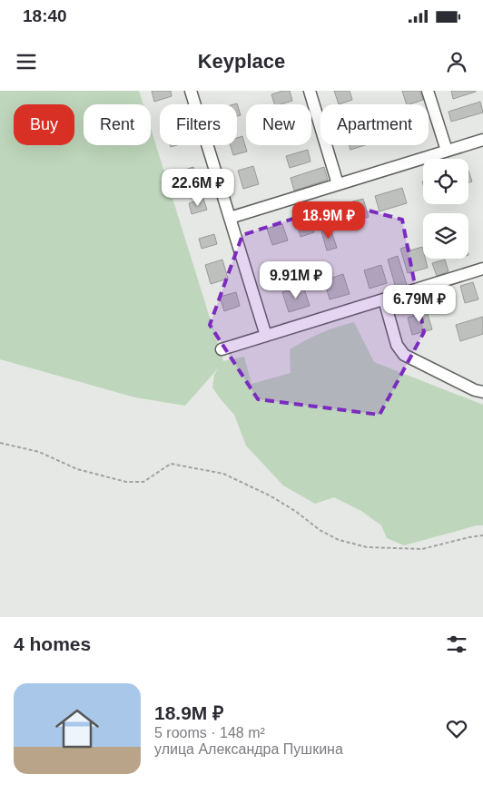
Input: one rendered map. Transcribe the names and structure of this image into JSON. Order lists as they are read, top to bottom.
{
  "page": {
    "status": "18:40",
    "header": "Keyplace",
    "chip": [
      "Buy",
      "Rent",
      "Filters",
      "New",
      "Apartment"
    ],
    "price": [
      "22.6M ₽",
      "18.9M ₽",
      "9.91M ₽",
      "6.79M ₽"
    ],
    "heading": "4 homes",
    "list": [
      {
        "name": "18.9M ₽",
        "note": "5 rooms · 148 m² · улица Александра Пушкина"
      }
    ]
  }
}
